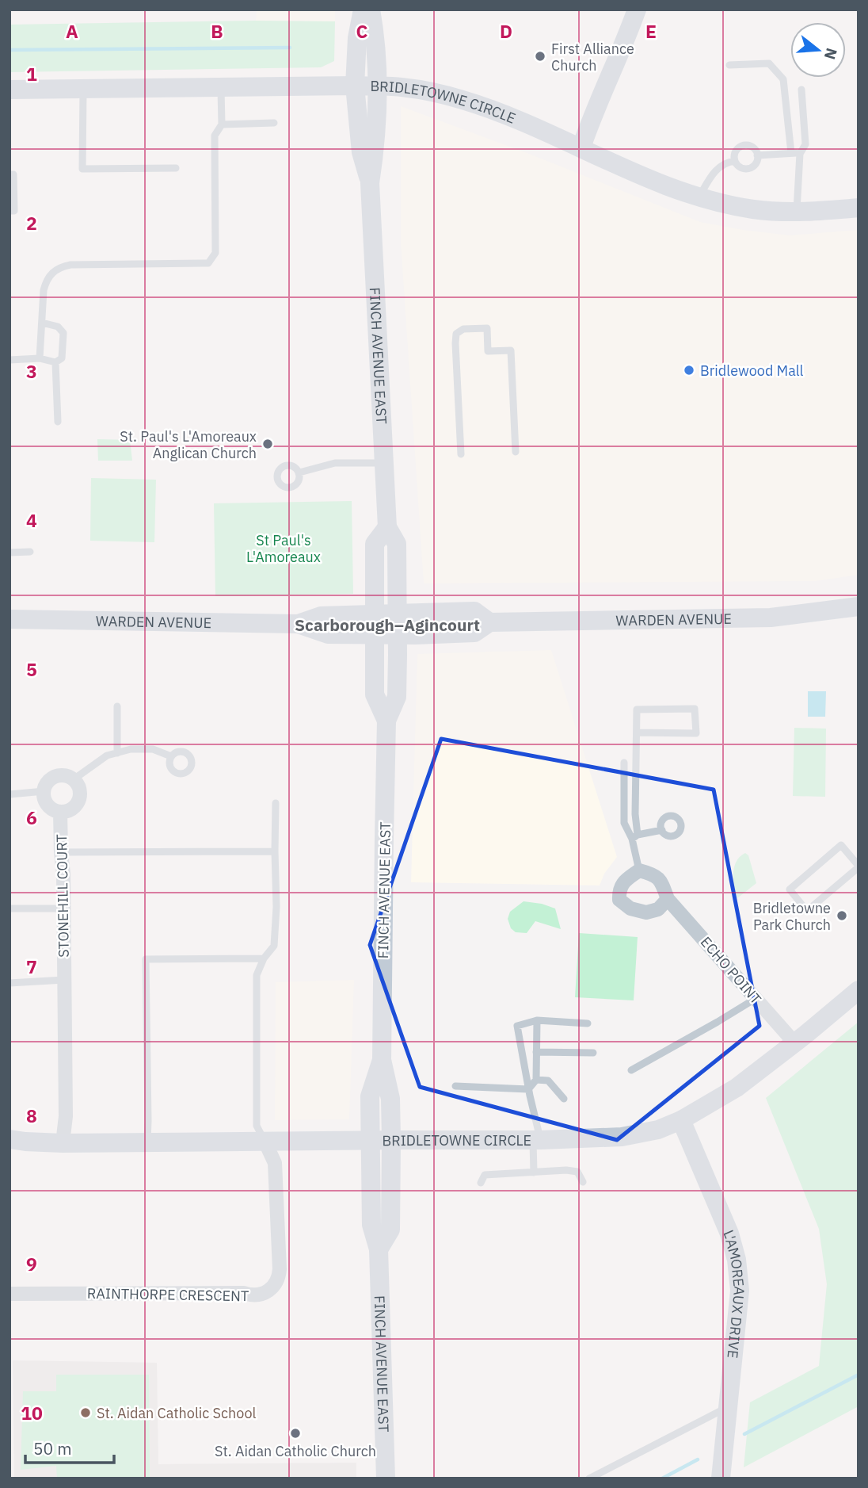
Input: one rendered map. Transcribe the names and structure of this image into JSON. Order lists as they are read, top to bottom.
{
  "streets": {
    "main road": [
      "BRIDLETOWNE CIRCLE",
      "FINCH AVENUE EAST",
      "WARDEN AVENUE",
      "L'AMOREAUX DRIVE"
    ],
    "street": ["STONEHILL COURT", "ECHO POINT", "RAINTHORPE CRESCENT"]
  },
  "crossings": [
    ["BRIDLETOWNE CIRCLE", "FINCH AVENUE EAST"],
    ["BRIDLETOWNE CIRCLE", "STONEHILL COURT"],
    ["BRIDLETOWNE CIRCLE", "ECHO POINT"],
    ["BRIDLETOWNE CIRCLE", "RAINTHORPE CRESCENT"],
    ["BRIDLETOWNE CIRCLE", "L'AMOREAUX DRIVE"],
    ["FINCH AVENUE EAST", "WARDEN AVENUE"]
  ],
  "districts": ["Scarborough–Agincourt"],
  "parks": ["St Paul's L'Amoreaux"],
  "places": [
    "First Alliance Church",
    "Bridlewood Mall",
    "St. Paul's L'Amoreaux Anglican Church",
    "Bridletowne Park Church",
    "St. Aidan Catholic School",
    "St. Aidan Catholic Church"
  ],
  "scale_bar": "50 m",
  "north": "right",
  "grid": {
    "columns": [
      "A",
      "B",
      "C",
      "D",
      "E"
    ],
    "rows": [
      "1",
      "2",
      "3",
      "4",
      "5",
      "6",
      "7",
      "8",
      "9",
      "10"
    ]
  }
}
